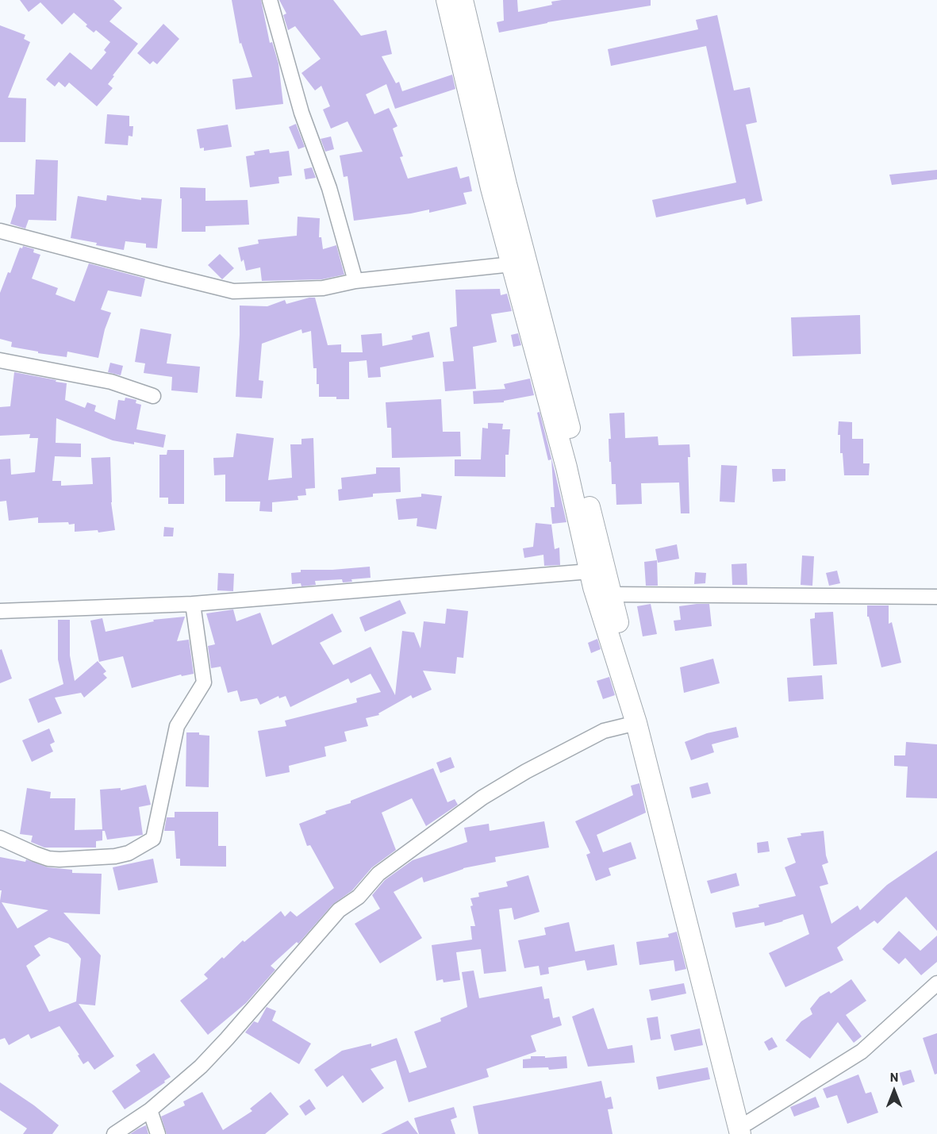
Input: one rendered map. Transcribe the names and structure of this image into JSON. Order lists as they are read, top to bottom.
{
  "north": "top"
}
